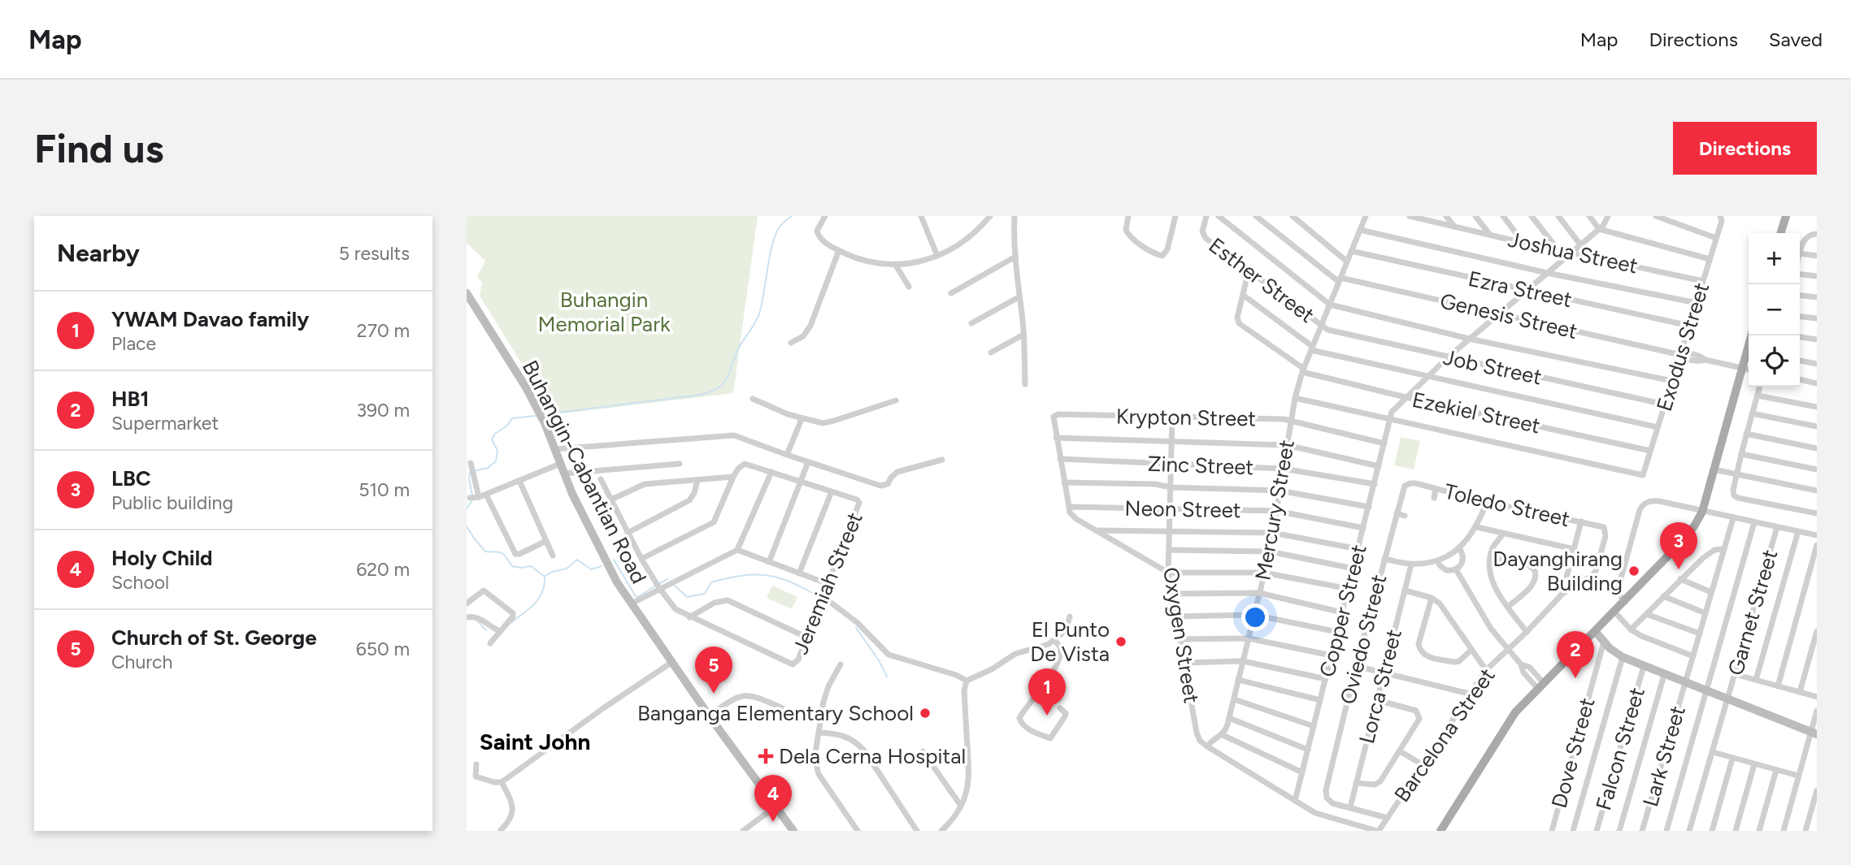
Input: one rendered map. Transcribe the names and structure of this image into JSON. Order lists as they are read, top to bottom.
{
  "streets": {
    "main road": ["Buhangin-Cabantian Road"],
    "street": [
      "Joshua Street",
      "Esther Street",
      "Ezra Street",
      "Genesis Street",
      "Exodus Street",
      "Job Street",
      "Ezekiel Street",
      "Krypton Street",
      "Zinc Street",
      "Toledo Street",
      "Neon Street",
      "Mercury Street",
      "Jeremiah Street",
      "Copper Street",
      "Garnet Street",
      "Oxygen Street",
      "Oviedo Street",
      "Lorca Street",
      "Barcelona Street",
      "Falcon Street",
      "Dove Street",
      "Lark Street"
    ]
  },
  "crossings": [
    ["Joshua Street", "Exodus Street"],
    ["Esther Street", "Job Street"],
    ["Esther Street", "Mercury Street"],
    ["Ezra Street", "Exodus Street"],
    ["Ezra Street", "Mercury Street"],
    ["Genesis Street", "Exodus Street"],
    ["Genesis Street", "Mercury Street"],
    ["Exodus Street", "Job Street"],
    ["Exodus Street", "Ezekiel Street"],
    ["Exodus Street", "Copper Street"],
    ["Job Street", "Mercury Street"],
    ["Ezekiel Street", "Mercury Street"],
    ["Krypton Street", "Mercury Street"],
    ["Krypton Street", "Copper Street"],
    ["Krypton Street", "Oxygen Street"],
    ["Zinc Street", "Mercury Street"],
    ["Zinc Street", "Copper Street"],
    ["Zinc Street", "Oxygen Street"],
    ["Toledo Street", "Oviedo Street"],
    ["Toledo Street", "Barcelona Street"],
    ["Neon Street", "Mercury Street"],
    ["Neon Street", "Copper Street"],
    ["Neon Street", "Oxygen Street"],
    ["Mercury Street", "Oxygen Street"],
    ["Oviedo Street", "Lorca Street"]
  ],
  "districts": ["Saint John"],
  "parks": ["Buhangin Memorial Park"],
  "places": {
    "other": ["Dayanghirang Building", "El Punto De Vista", "Banganga Elementary School"],
    "health": ["Dela Cerna Hospital"]
  },
  "page": {
    "header": "Map",
    "nav": ["Map", "Directions", "Saved"],
    "buttons": "Directions",
    "title": "Find us",
    "heading": ["Nearby", "5 results"],
    "map_buttons": ["+", "−"],
    "list": [
      {
        "mark": "1",
        "name": "YWAM Davao family",
        "note": "Place",
        "value": "270 m"
      },
      {
        "mark": "2",
        "name": "HB1",
        "note": "Supermarket",
        "value": "390 m"
      },
      {
        "mark": "3",
        "name": "LBC",
        "note": "Public building",
        "value": "510 m"
      },
      {
        "mark": "4",
        "name": "Holy Child",
        "note": "School",
        "value": "620 m"
      },
      {
        "mark": "5",
        "name": "Church of St. George",
        "note": "Church",
        "value": "650 m"
      }
    ],
    "pins": [
      "3",
      "2",
      "5",
      "1",
      "4"
    ]
  }
}
